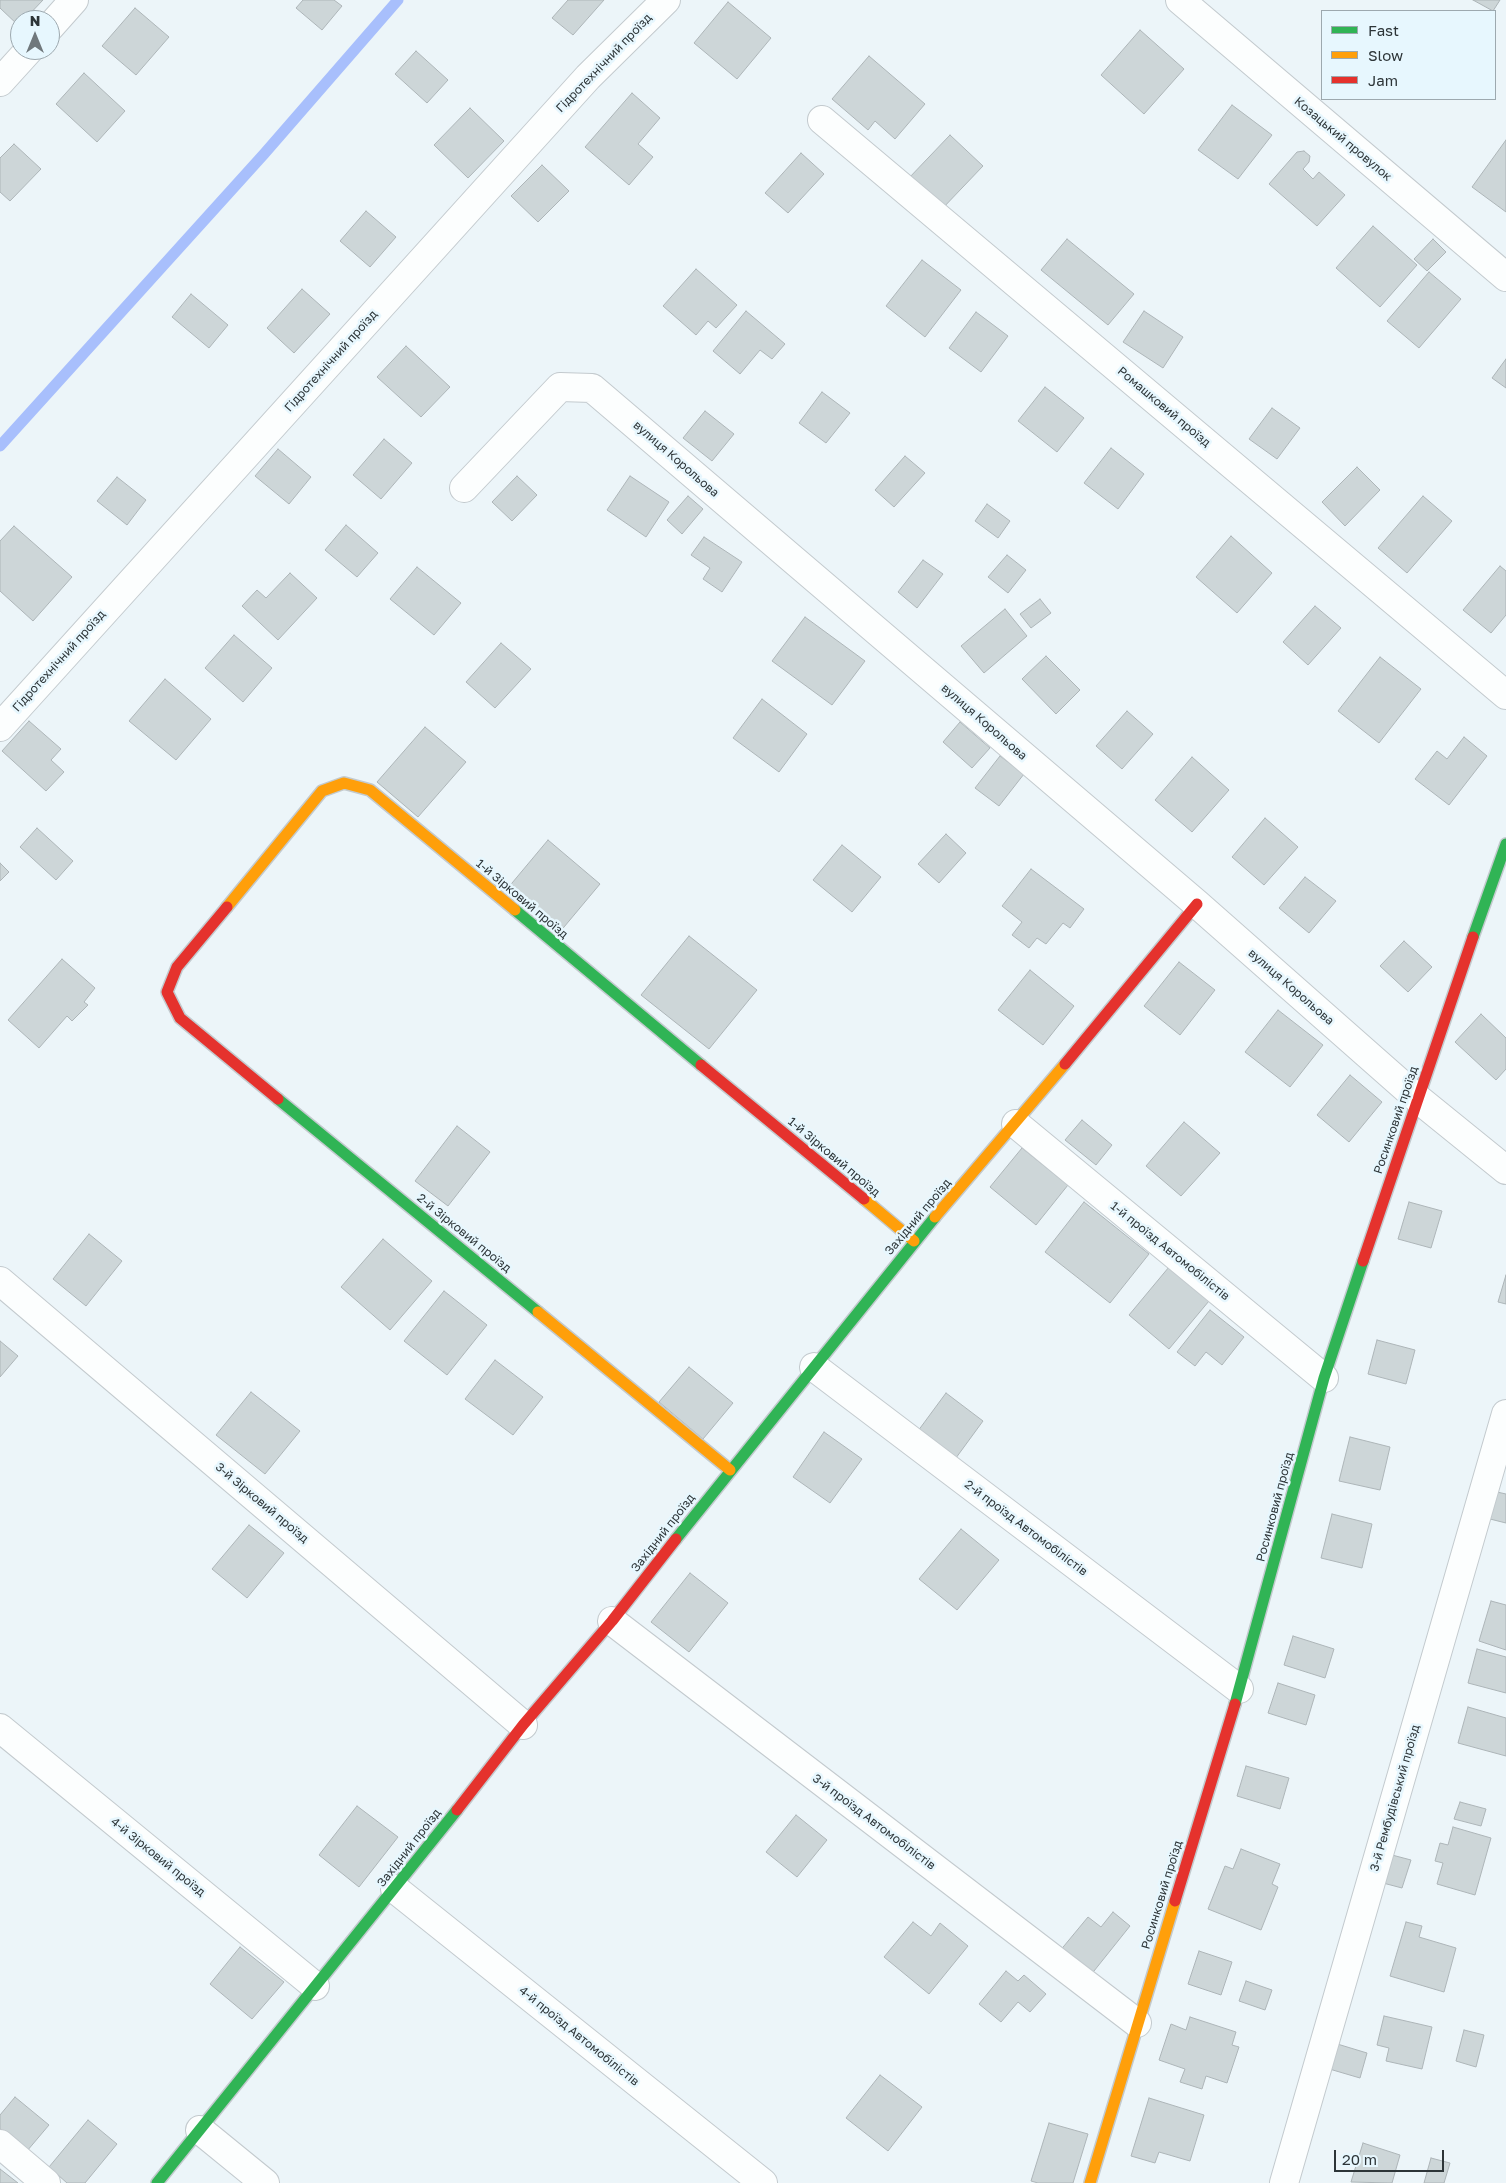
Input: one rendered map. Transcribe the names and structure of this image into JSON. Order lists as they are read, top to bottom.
{
  "streets": {
    "street": [
      "Гідротехнічний проїзд",
      "Козацький провулок",
      "Ромашковий проїзд",
      "вулиця Корольова",
      "1-й Зірковий проїзд",
      "Росинковий проїзд",
      "Західний проїзд",
      "2-й Зірковий проїзд",
      "1-й проїзд Автомобілістів",
      "3-й Зірковий проїзд",
      "2-й проїзд Автомобілістів",
      "3-й Рембудівський проїзд",
      "3-й проїзд Автомобілістів",
      "4-й Зірковий проїзд",
      "4-й проїзд Автомобілістів"
    ]
  },
  "crossings": [
    ["вулиця Корольова", "Росинковий проїзд"],
    ["вулиця Корольова", "Західний проїзд"],
    ["1-й Зірковий проїзд", "Західний проїзд"],
    ["1-й Зірковий проїзд", "2-й Зірковий проїзд"],
    ["Росинковий проїзд", "1-й проїзд Автомобілістів"],
    ["Росинковий проїзд", "2-й проїзд Автомобілістів"],
    ["Росинковий проїзд", "3-й проїзд Автомобілістів"],
    ["Західний проїзд", "2-й Зірковий проїзд"],
    ["Західний проїзд", "1-й проїзд Автомобілістів"],
    ["Західний проїзд", "3-й Зірковий проїзд"],
    ["Західний проїзд", "2-й проїзд Автомобілістів"],
    ["Західний проїзд", "3-й проїзд Автомобілістів"],
    ["Західний проїзд", "4-й Зірковий проїзд"],
    ["Західний проїзд", "4-й проїзд Автомобілістів"]
  ],
  "legend": ["Fast", "Slow", "Jam"],
  "scale_bar": "20 m",
  "north": "top"
}
